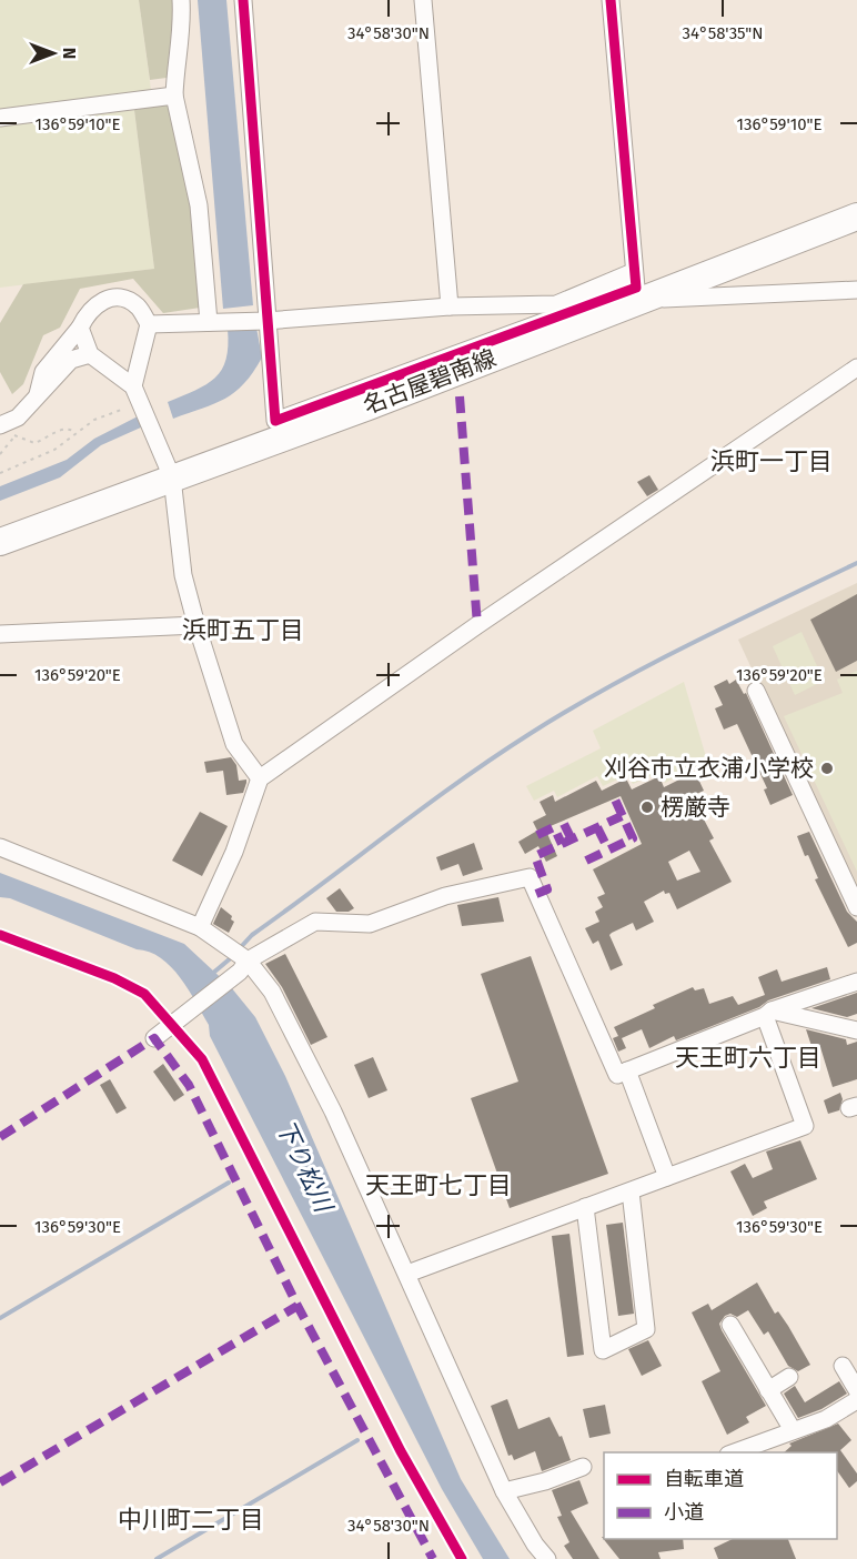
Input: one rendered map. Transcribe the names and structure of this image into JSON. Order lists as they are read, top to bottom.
{
  "streets": {
    "main road": ["名古屋碧南線"]
  },
  "districts": [
    "浜町一丁目",
    "浜町五丁目",
    "天王町六丁目",
    "天王町七丁目",
    "中川町二丁目"
  ],
  "water": ["下り松川"],
  "places": ["刈谷市立衣浦小学校", "楞厳寺"],
  "legend": ["自転車道", "小道"],
  "north": "right",
  "coordinates": [
    "34°58'30\"N",
    "34°58'35\"N",
    "136°59'10\"E",
    "136°59'20\"E",
    "136°59'30\"E"
  ]
}
